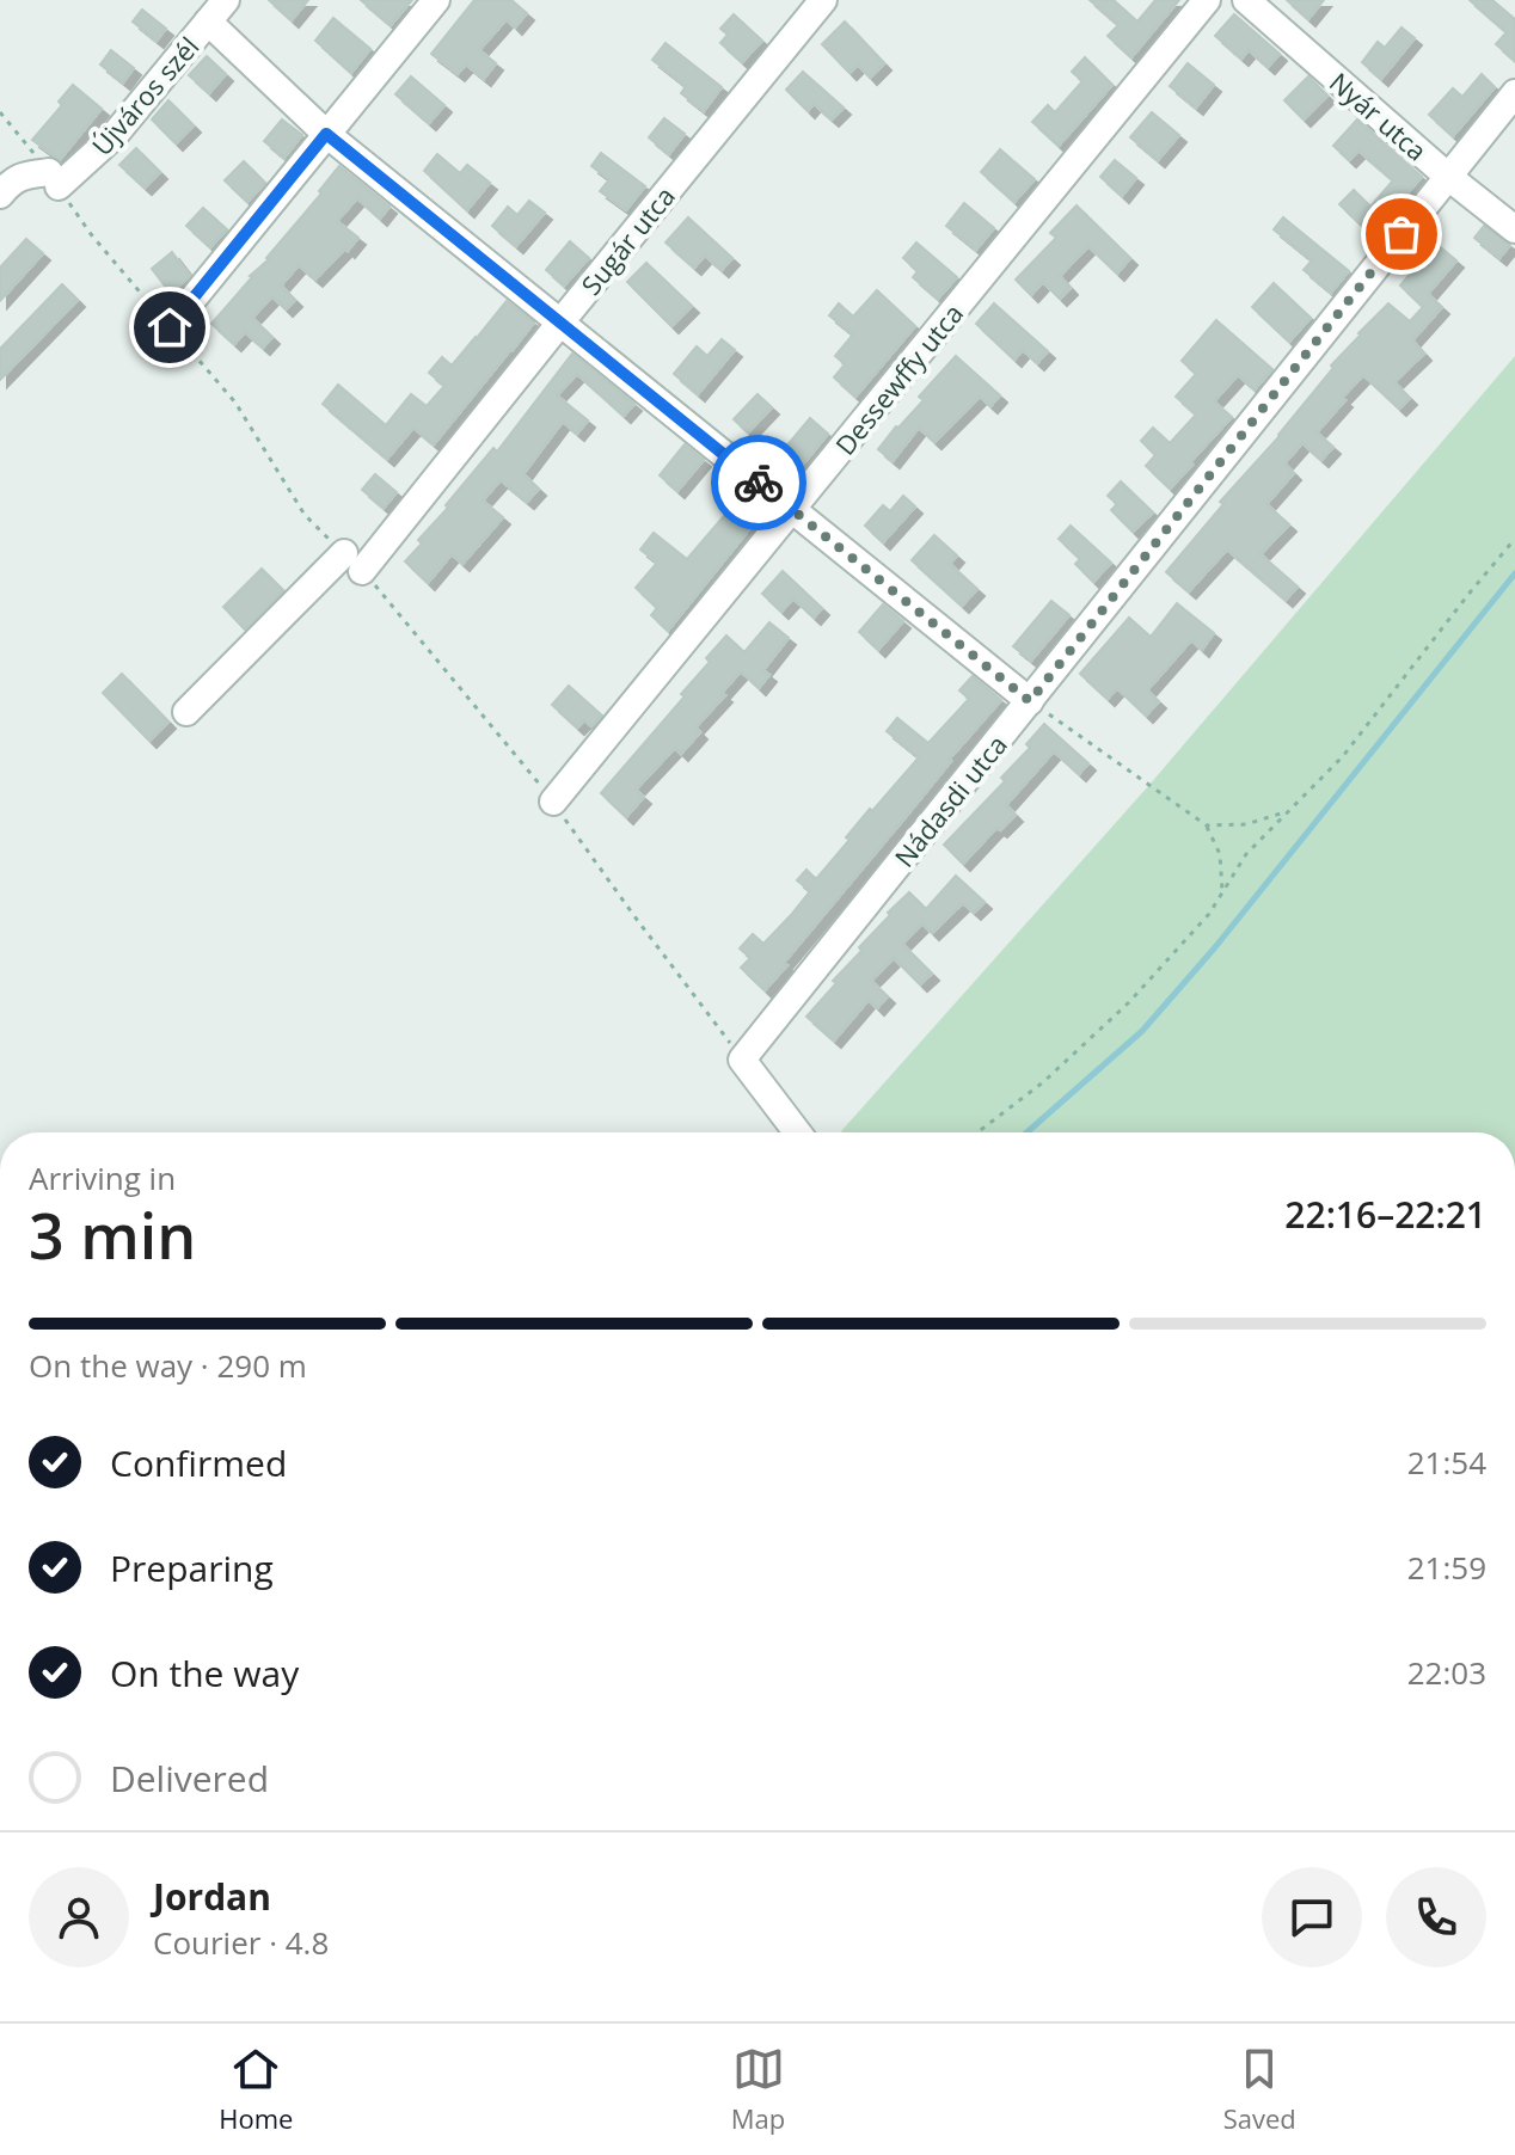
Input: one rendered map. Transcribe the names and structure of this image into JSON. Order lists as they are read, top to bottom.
{
  "streets": {
    "street": [
      "Újváros szél",
      "Nyár utca",
      "Sugár utca",
      "Dessewffy utca",
      "Nádasdi utca"
    ]
  },
  "crossings": [
    ["Nyár utca", "Nádasdi utca"]
  ],
  "page": {
    "heading": ["3 min", "Arriving in", "22:16–22:21"],
    "panel": ["Jordan", "Courier · 4.8"],
    "bar": "On the way · 290 m",
    "list": [
      ["Confirmed", "21:54"],
      ["Preparing", "21:59"],
      ["On the way", "22:03"],
      "Delivered"
    ],
    "tabs": ["Home", "Map", "Saved"]
  }
}
